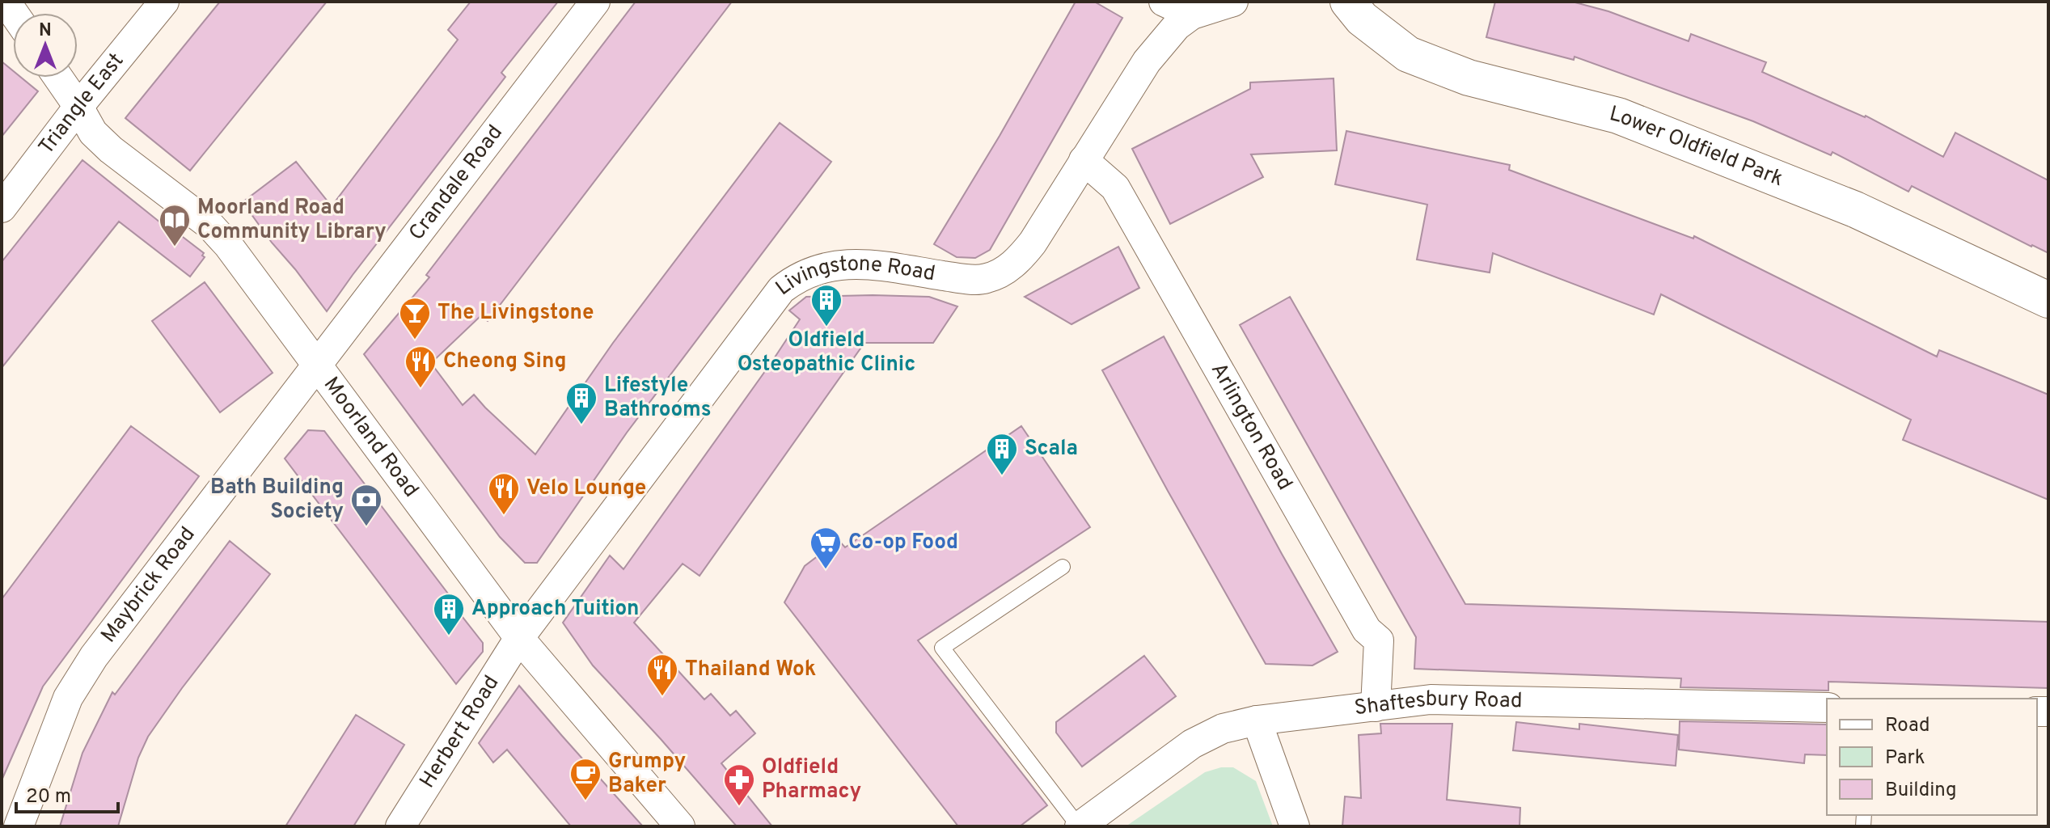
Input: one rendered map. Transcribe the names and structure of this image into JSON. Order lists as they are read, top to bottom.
{
  "streets": {
    "main road": ["Lower Oldfield Park"],
    "street": [
      "Triangle East",
      "Crandale Road",
      "Livingstone Road",
      "Arlington Road",
      "Moorland Road",
      "Maybrick Road",
      "Shaftesbury Road",
      "Herbert Road"
    ]
  },
  "crossings": [
    ["Triangle East", "Moorland Road"],
    ["Crandale Road", "Moorland Road"],
    ["Crandale Road", "Maybrick Road"],
    ["Livingstone Road", "Arlington Road"],
    ["Livingstone Road", "Moorland Road"],
    ["Livingstone Road", "Herbert Road"],
    ["Arlington Road", "Shaftesbury Road"],
    ["Moorland Road", "Maybrick Road"],
    ["Moorland Road", "Herbert Road"]
  ],
  "places": {
    "library": ["Moorland Road Community Library"],
    "building": [
      "Oldfield Osteopathic Clinic",
      "Lifestyle Bathrooms",
      "Scala",
      "Approach Tuition"
    ],
    "bar": ["The Livingstone"],
    "restaurant": ["Cheong Sing", "Velo Lounge", "Thailand Wok"],
    "bank": ["Bath Building Society"],
    "supermarket": ["Co-op Food"],
    "cafe": ["Grumpy Baker"],
    "pharmacy": ["Oldfield Pharmacy"]
  },
  "legend": ["Road", "Park", "Building"],
  "scale_bar": "20 m",
  "north": "top"
}
